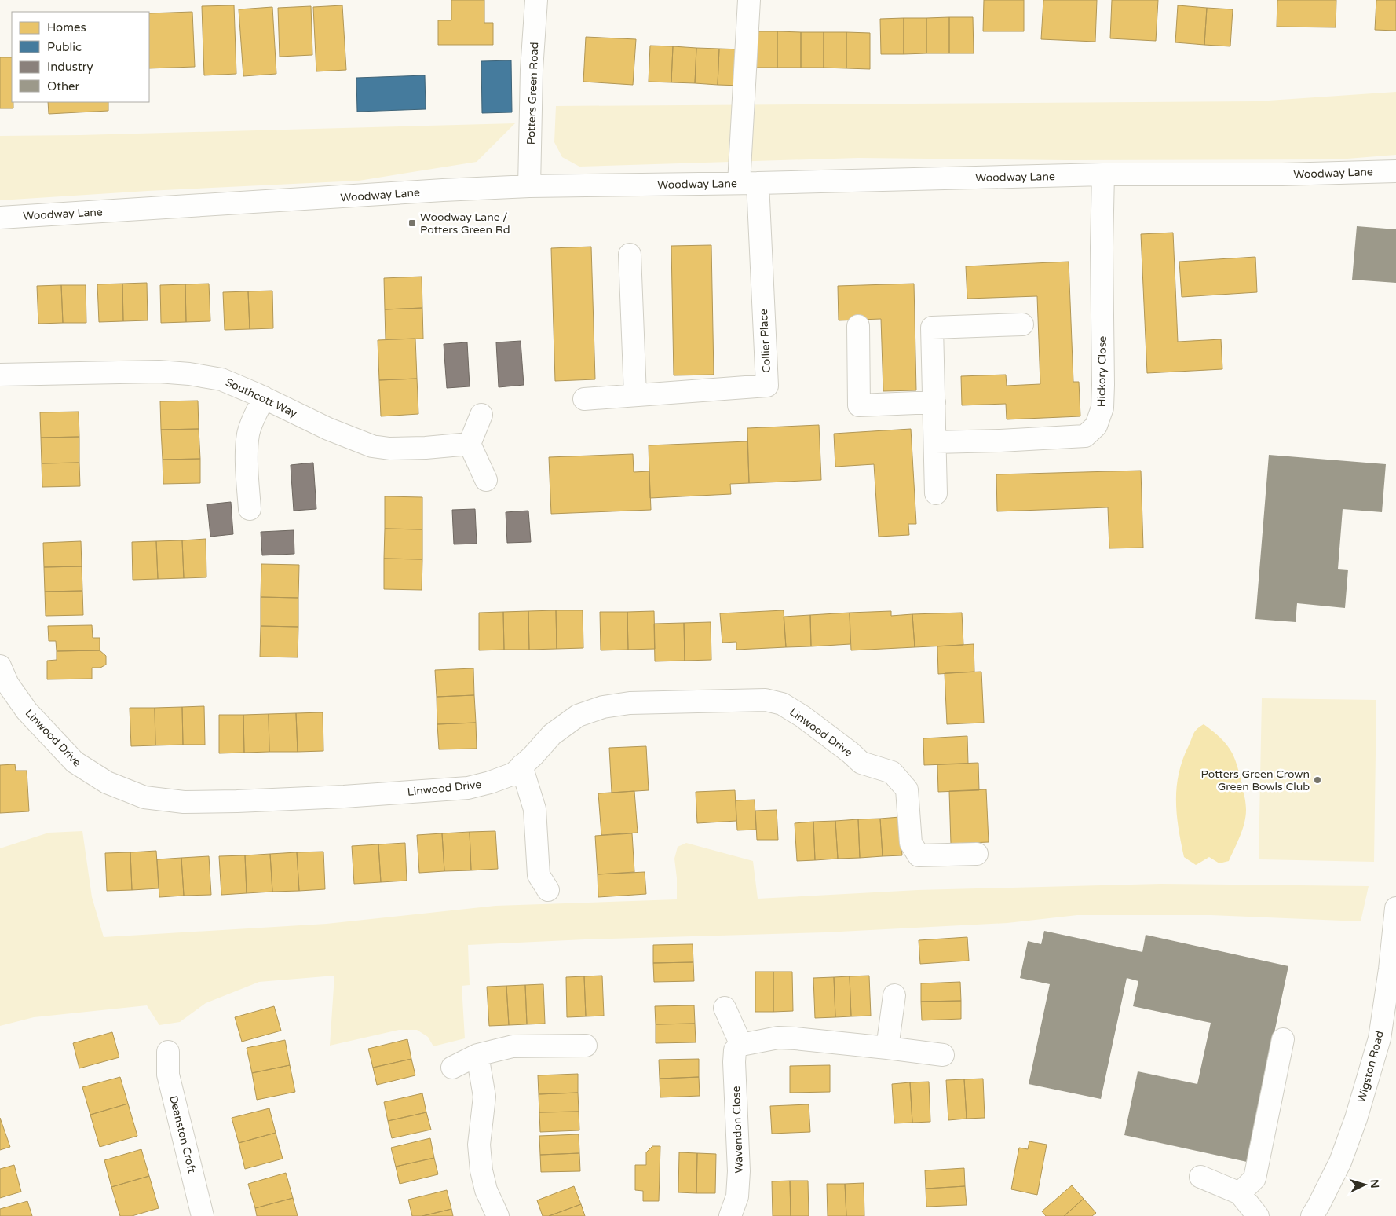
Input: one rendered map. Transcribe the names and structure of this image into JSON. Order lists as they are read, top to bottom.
{
  "streets": {
    "street": [
      "Potters Green Road",
      "Woodway Lane",
      "Collier Place",
      "Hickory Close",
      "Southcott Way",
      "Linwood Drive",
      "Wigston Road",
      "Wavendon Close",
      "Deanston Croft"
    ]
  },
  "crossings": [
    ["Potters Green Road", "Woodway Lane"],
    ["Woodway Lane", "Collier Place"],
    ["Woodway Lane", "Hickory Close"]
  ],
  "places": {
    "transit": ["Woodway Lane / Potters Green Rd"],
    "other": ["Potters Green Crown Green Bowls Club"]
  },
  "legend": [
    "Homes",
    "Public",
    "Industry",
    "Other"
  ],
  "north": "right"
}
